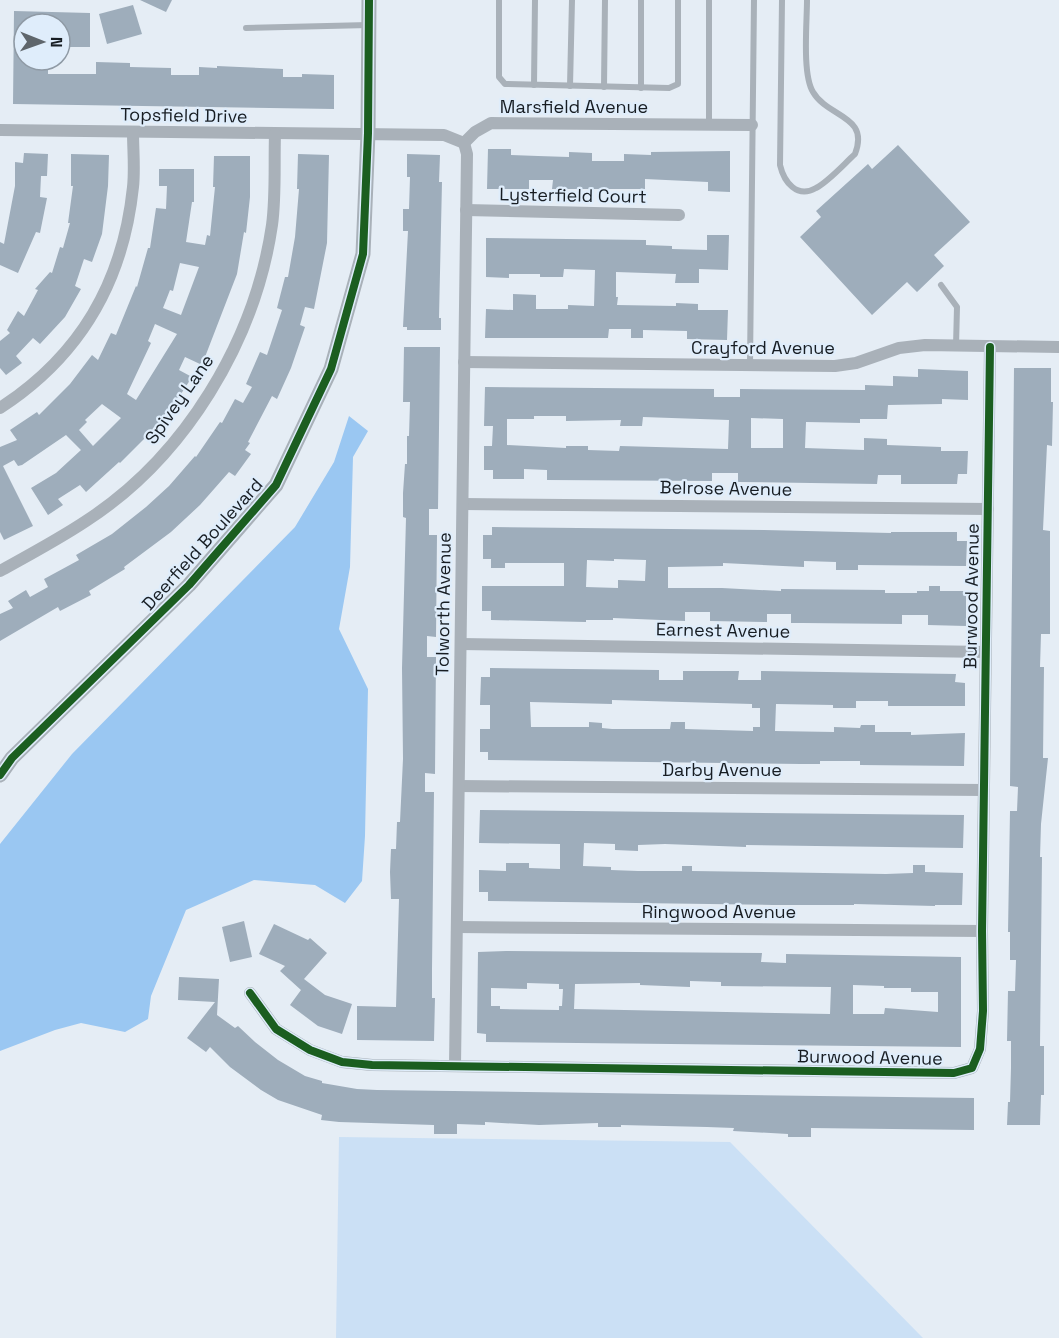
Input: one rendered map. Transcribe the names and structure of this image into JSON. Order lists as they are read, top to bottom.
{
  "streets": {
    "street": [
      "Marsfield Avenue",
      "Topsfield Drive",
      "Lysterfield Court",
      "Crayford Avenue",
      "Spivey Lane",
      "Belrose Avenue",
      "Deerfield Boulevard",
      "Burwood Avenue",
      "Tolworth Avenue",
      "Earnest Avenue",
      "Darby Avenue",
      "Ringwood Avenue"
    ]
  },
  "crossings": [
    ["Marsfield Avenue", "Tolworth Avenue"],
    ["Topsfield Drive", "Spivey Lane"],
    ["Topsfield Drive", "Deerfield Boulevard"],
    ["Lysterfield Court", "Tolworth Avenue"],
    ["Crayford Avenue", "Burwood Avenue"],
    ["Crayford Avenue", "Tolworth Avenue"],
    ["Belrose Avenue", "Burwood Avenue"],
    ["Belrose Avenue", "Tolworth Avenue"],
    ["Burwood Avenue", "Tolworth Avenue"],
    ["Burwood Avenue", "Earnest Avenue"],
    ["Burwood Avenue", "Darby Avenue"],
    ["Burwood Avenue", "Ringwood Avenue"],
    ["Tolworth Avenue", "Earnest Avenue"],
    ["Tolworth Avenue", "Darby Avenue"],
    ["Tolworth Avenue", "Ringwood Avenue"]
  ],
  "north": "right"
}
